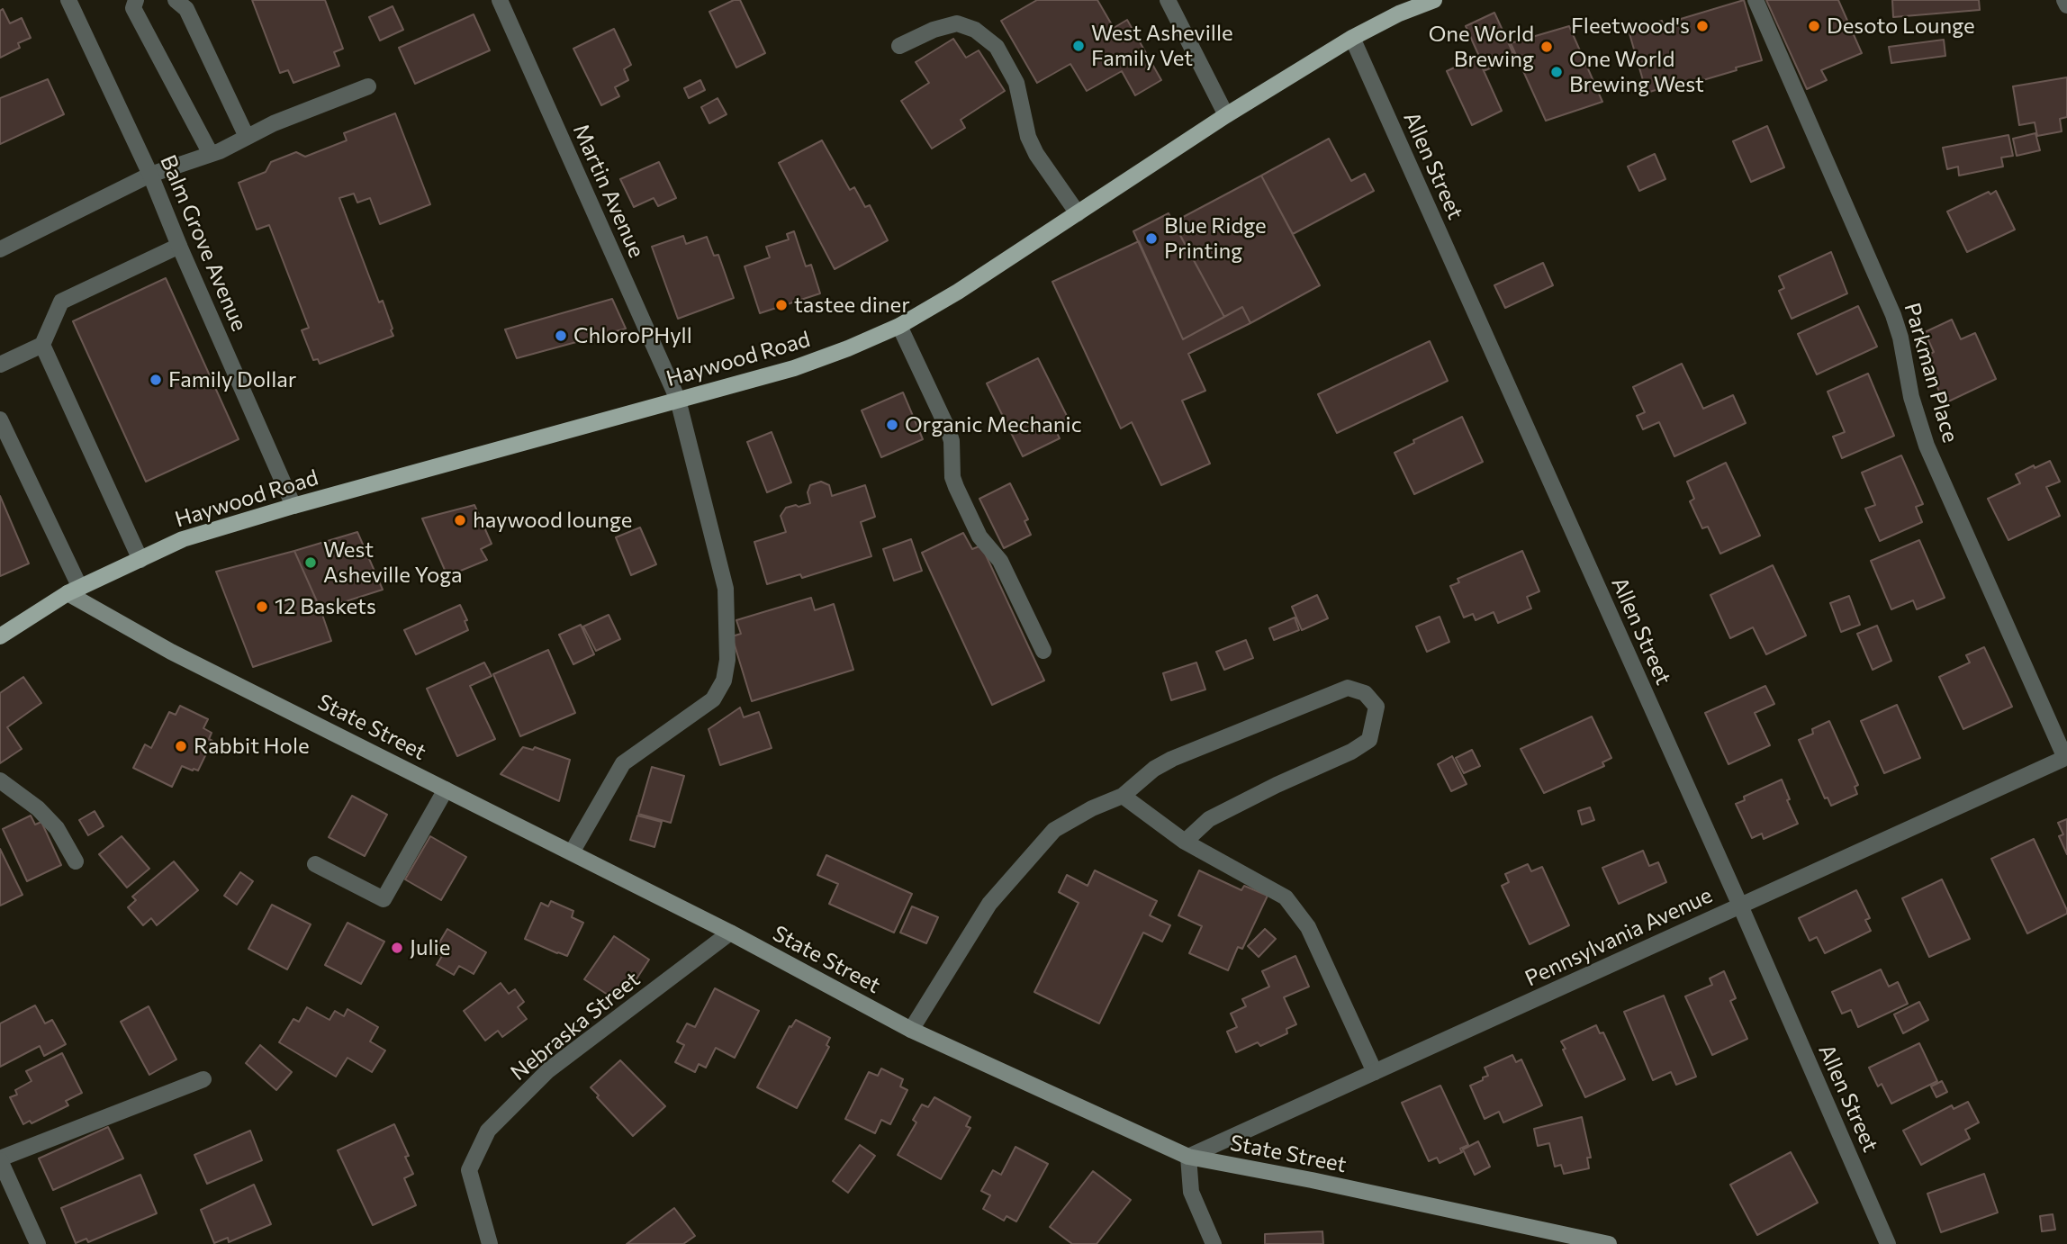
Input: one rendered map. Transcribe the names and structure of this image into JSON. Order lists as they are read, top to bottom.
{
  "streets": {
    "main road": ["Haywood Road"],
    "street": [
      "Allen Street",
      "Martin Avenue",
      "Balm Grove Avenue",
      "Parkman Place",
      "State Street",
      "Pennsylvania Avenue",
      "Nebraska Street"
    ]
  },
  "crossings": [
    ["Allen Street", "Haywood Road"],
    ["Allen Street", "Pennsylvania Avenue"],
    ["Martin Avenue", "Haywood Road"],
    ["Martin Avenue", "State Street"],
    ["Balm Grove Avenue", "Haywood Road"],
    ["Haywood Road", "State Street"],
    ["Parkman Place", "Pennsylvania Avenue"],
    ["State Street", "Pennsylvania Avenue"],
    ["State Street", "Nebraska Street"]
  ],
  "places": [
    "Fleetwood's",
    "Desoto Lounge",
    "West Asheville Family Vet",
    "One World Brewing",
    "One World Brewing West",
    "Blue Ridge Printing",
    "tastee diner",
    "ChloroPHyll",
    "Family Dollar",
    "Organic Mechanic",
    "haywood lounge",
    "West Asheville Yoga",
    "12 Baskets",
    "Rabbit Hole",
    "Julie"
  ]
}
